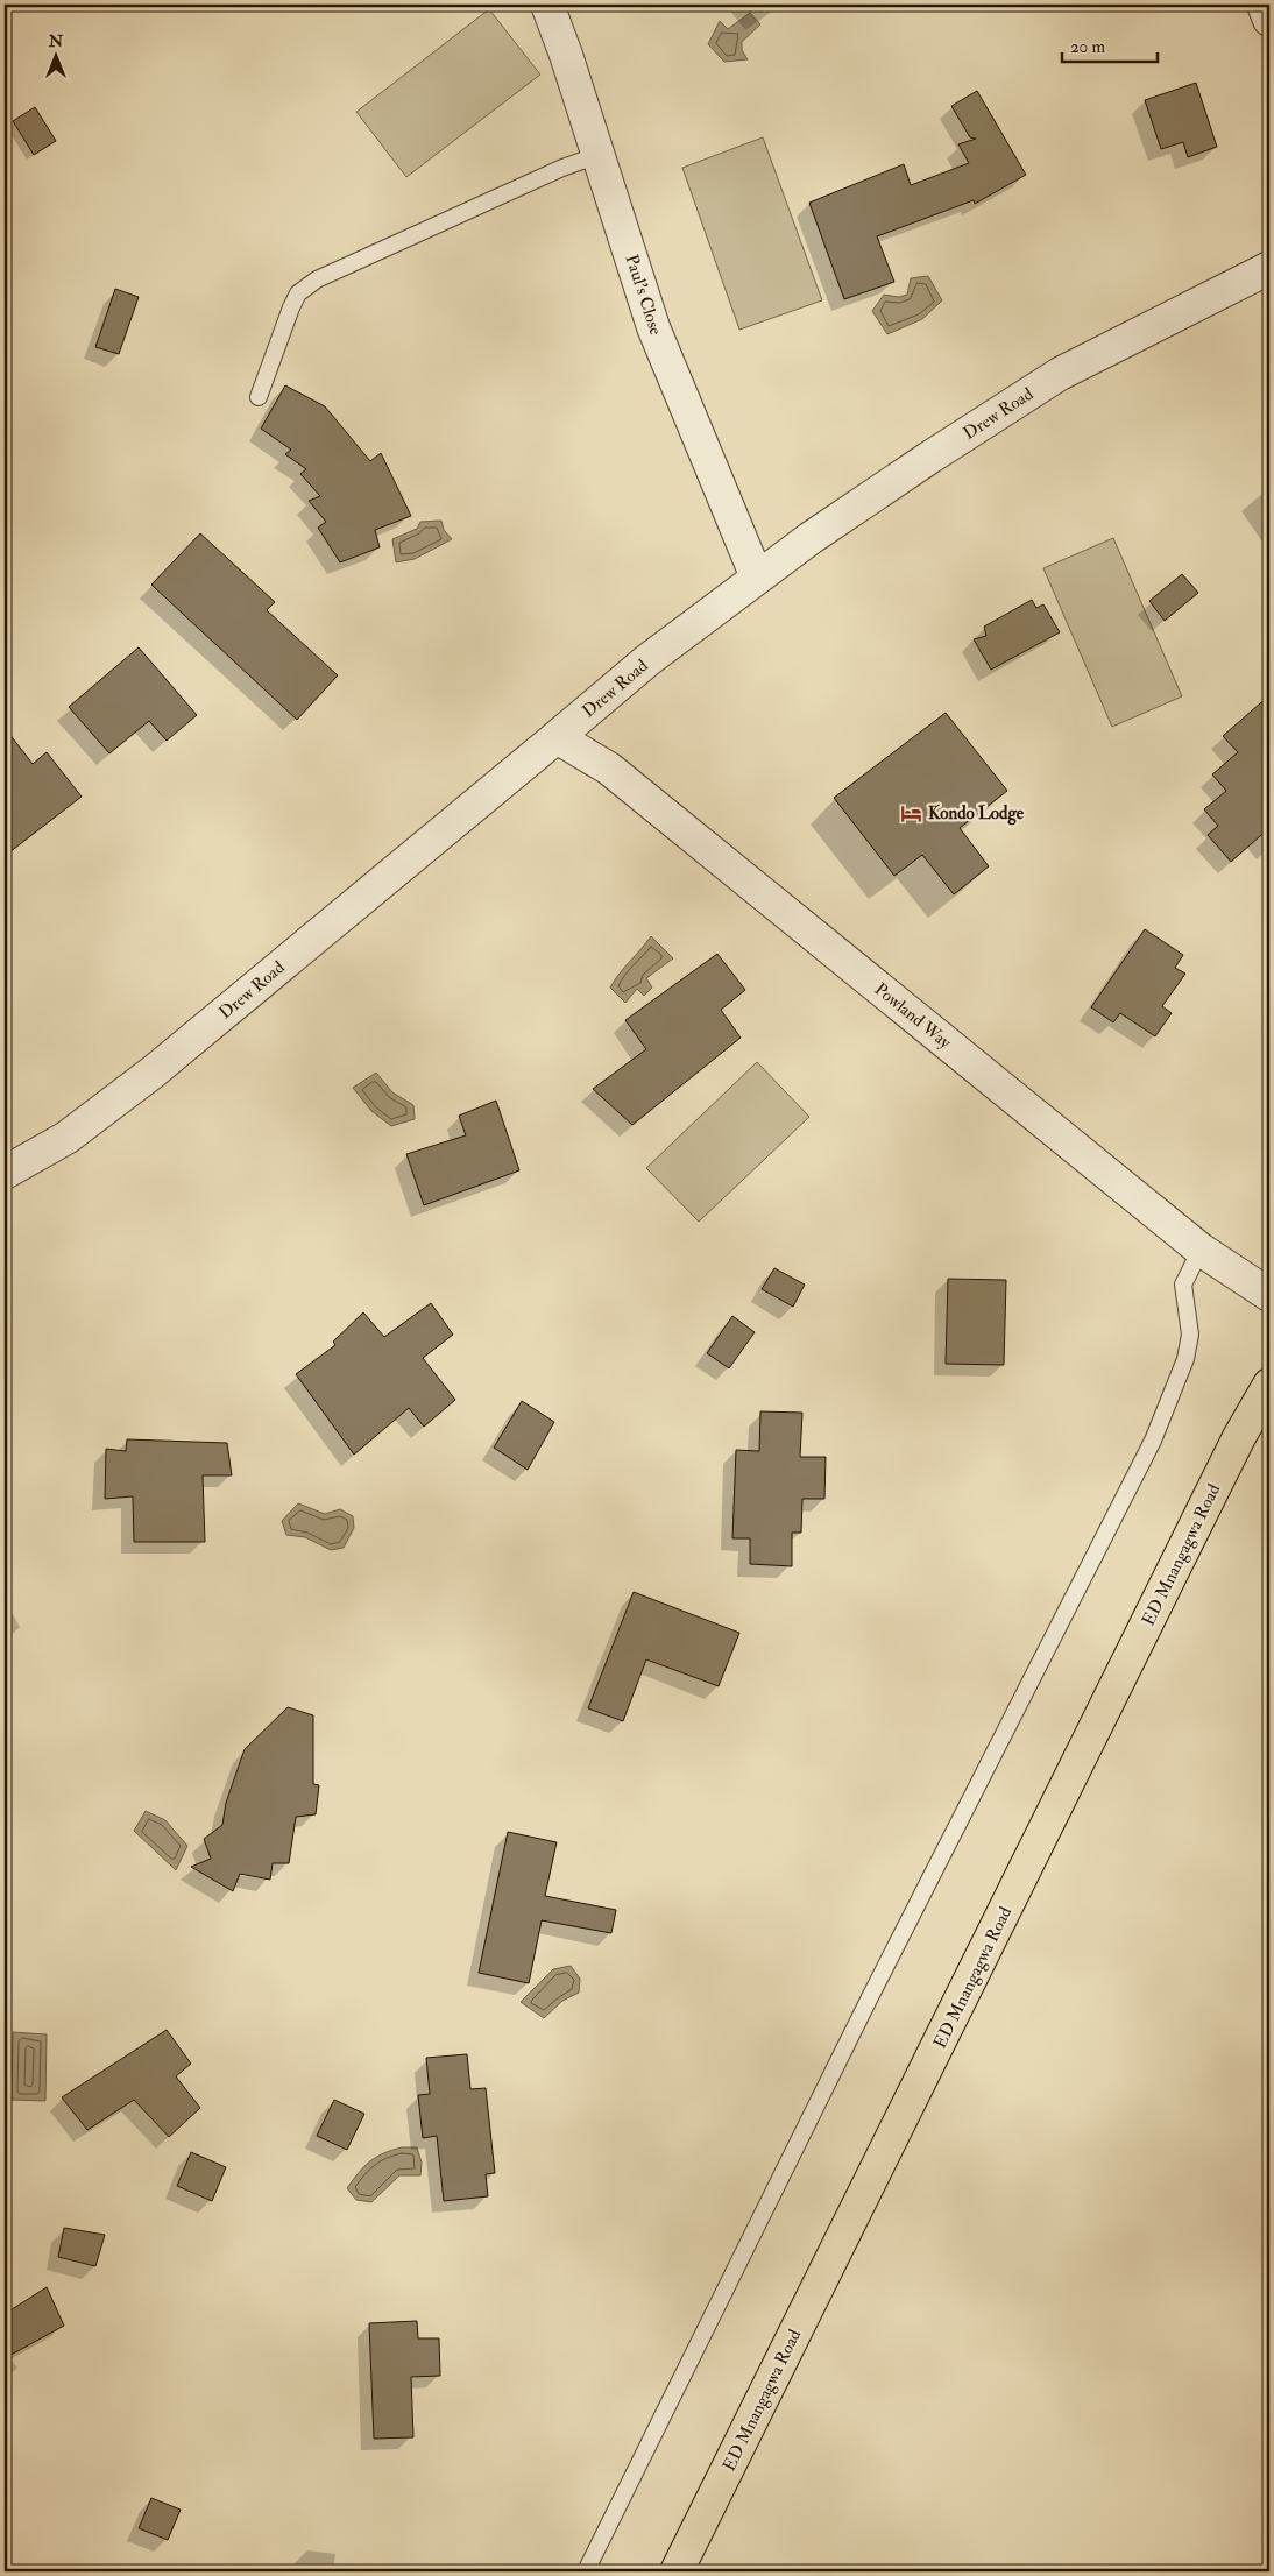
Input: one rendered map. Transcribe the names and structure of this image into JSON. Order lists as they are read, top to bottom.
{
  "streets": {
    "highway": ["ED Mnangagwa Road"],
    "street": ["Paul's Close", "Drew Road", "Powland Way"]
  },
  "crossings": [
    ["Paul's Close", "Drew Road"],
    ["Drew Road", "Powland Way"]
  ],
  "places": {
    "hotel": ["Kondo Lodge"]
  },
  "scale_bar": "20 m",
  "north": "top"
}
